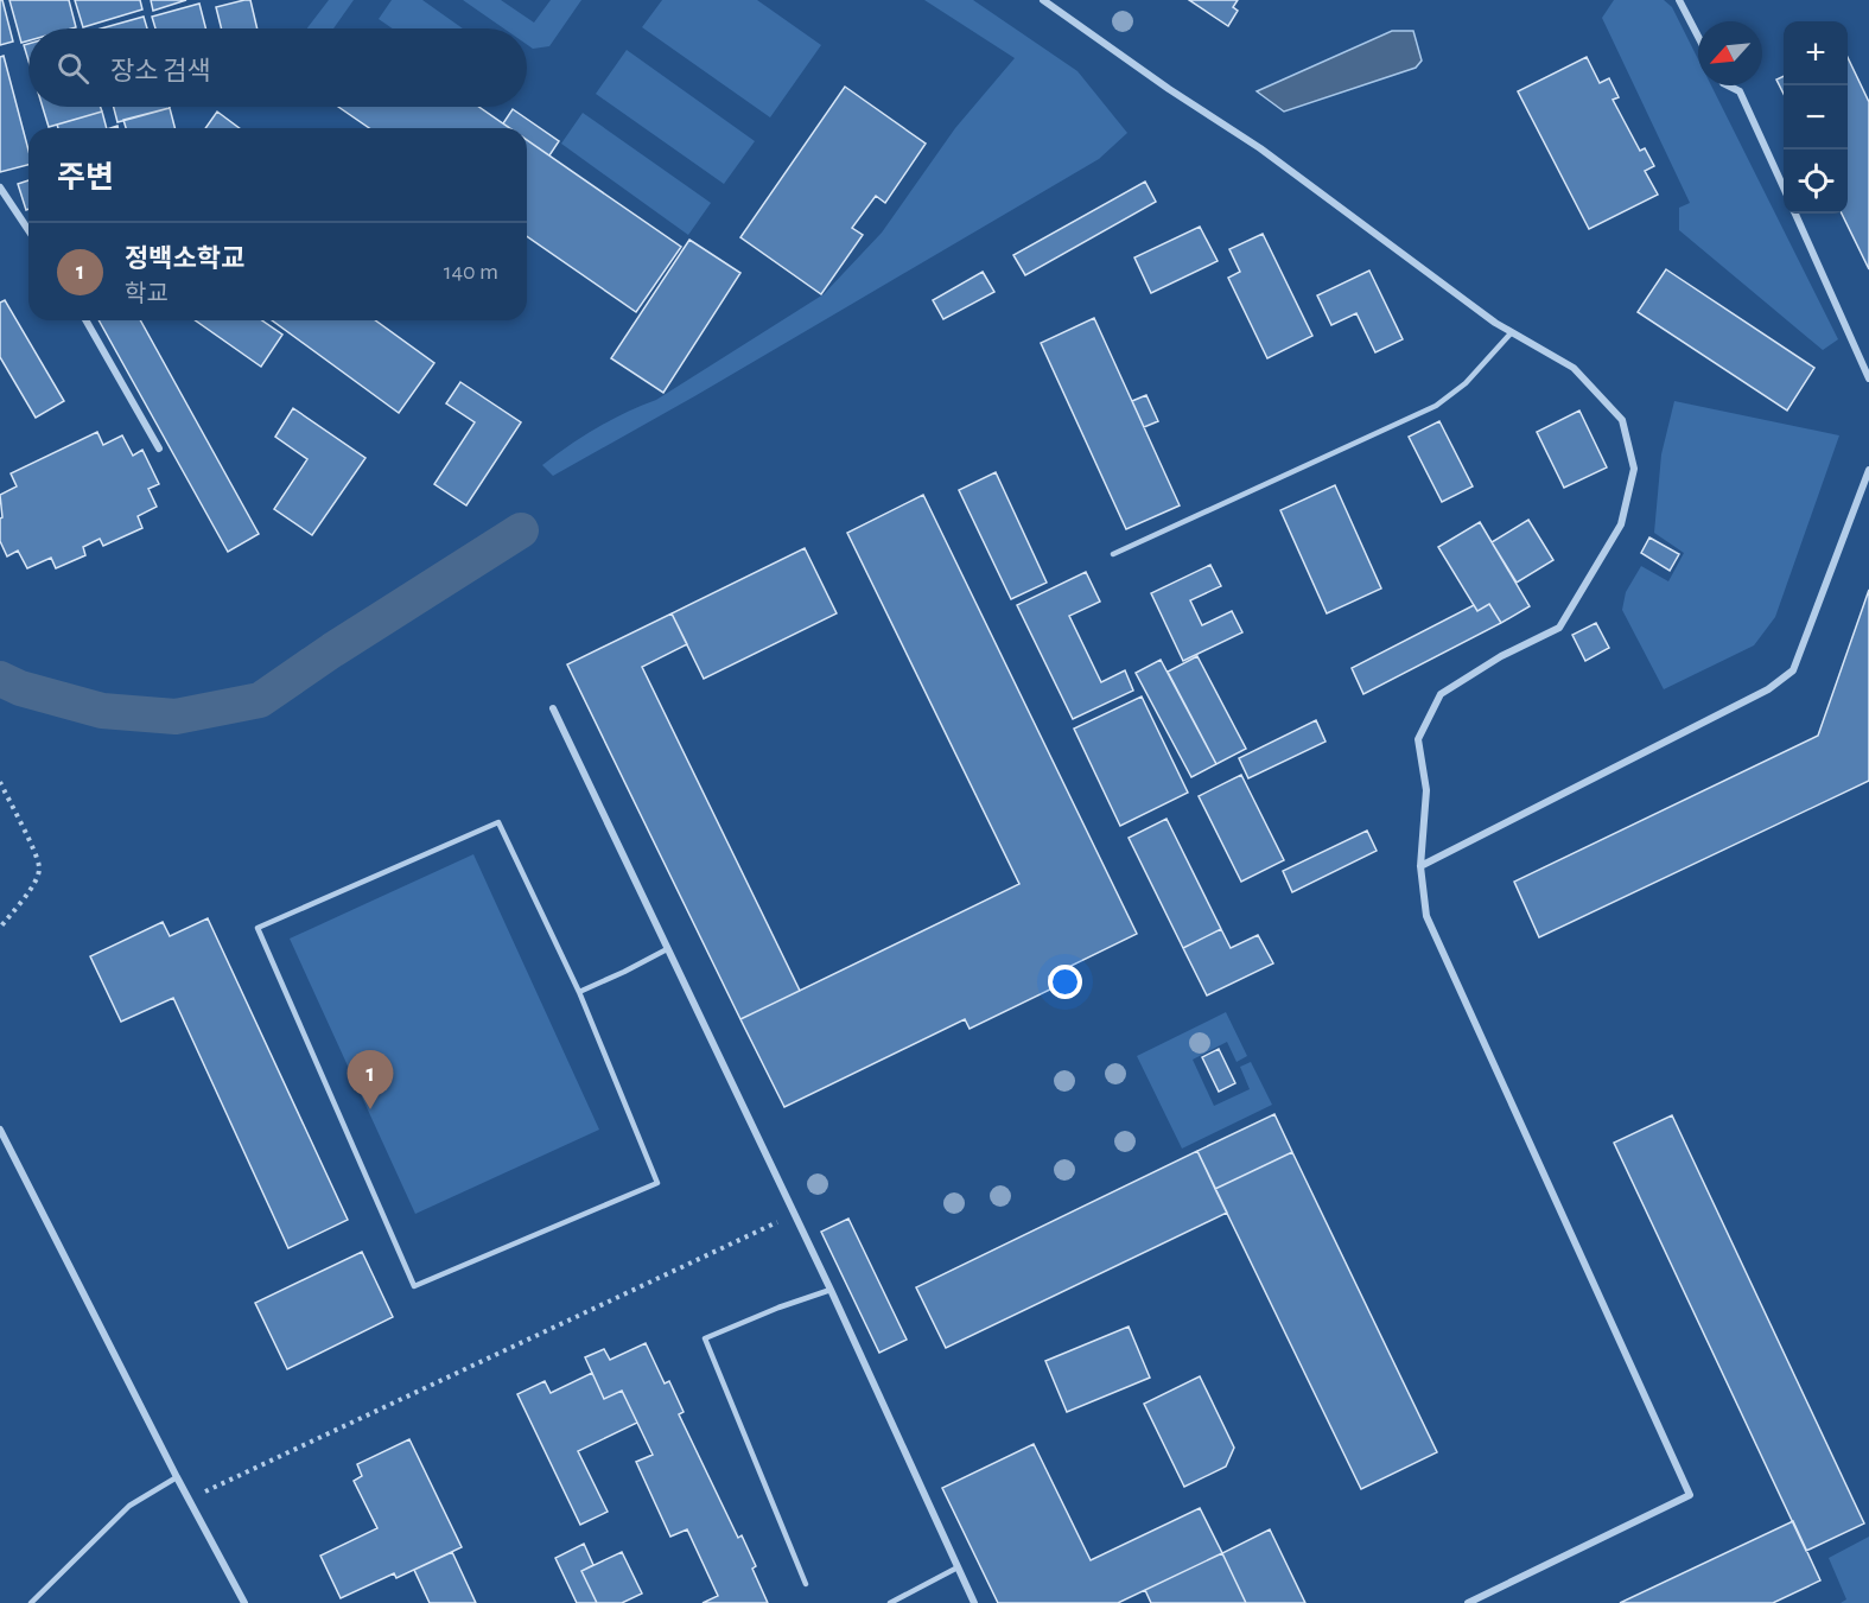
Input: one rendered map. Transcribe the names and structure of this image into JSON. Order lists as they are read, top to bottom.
{
  "north": "bottom left",
  "page": {
    "map_buttons": ["+", "−"],
    "search": "장소 검색",
    "heading": "주변",
    "list": [
      {
        "mark": "1",
        "name": "정백소학교",
        "note": "학교",
        "value": "140 m"
      }
    ],
    "pins": "1"
  }
}
